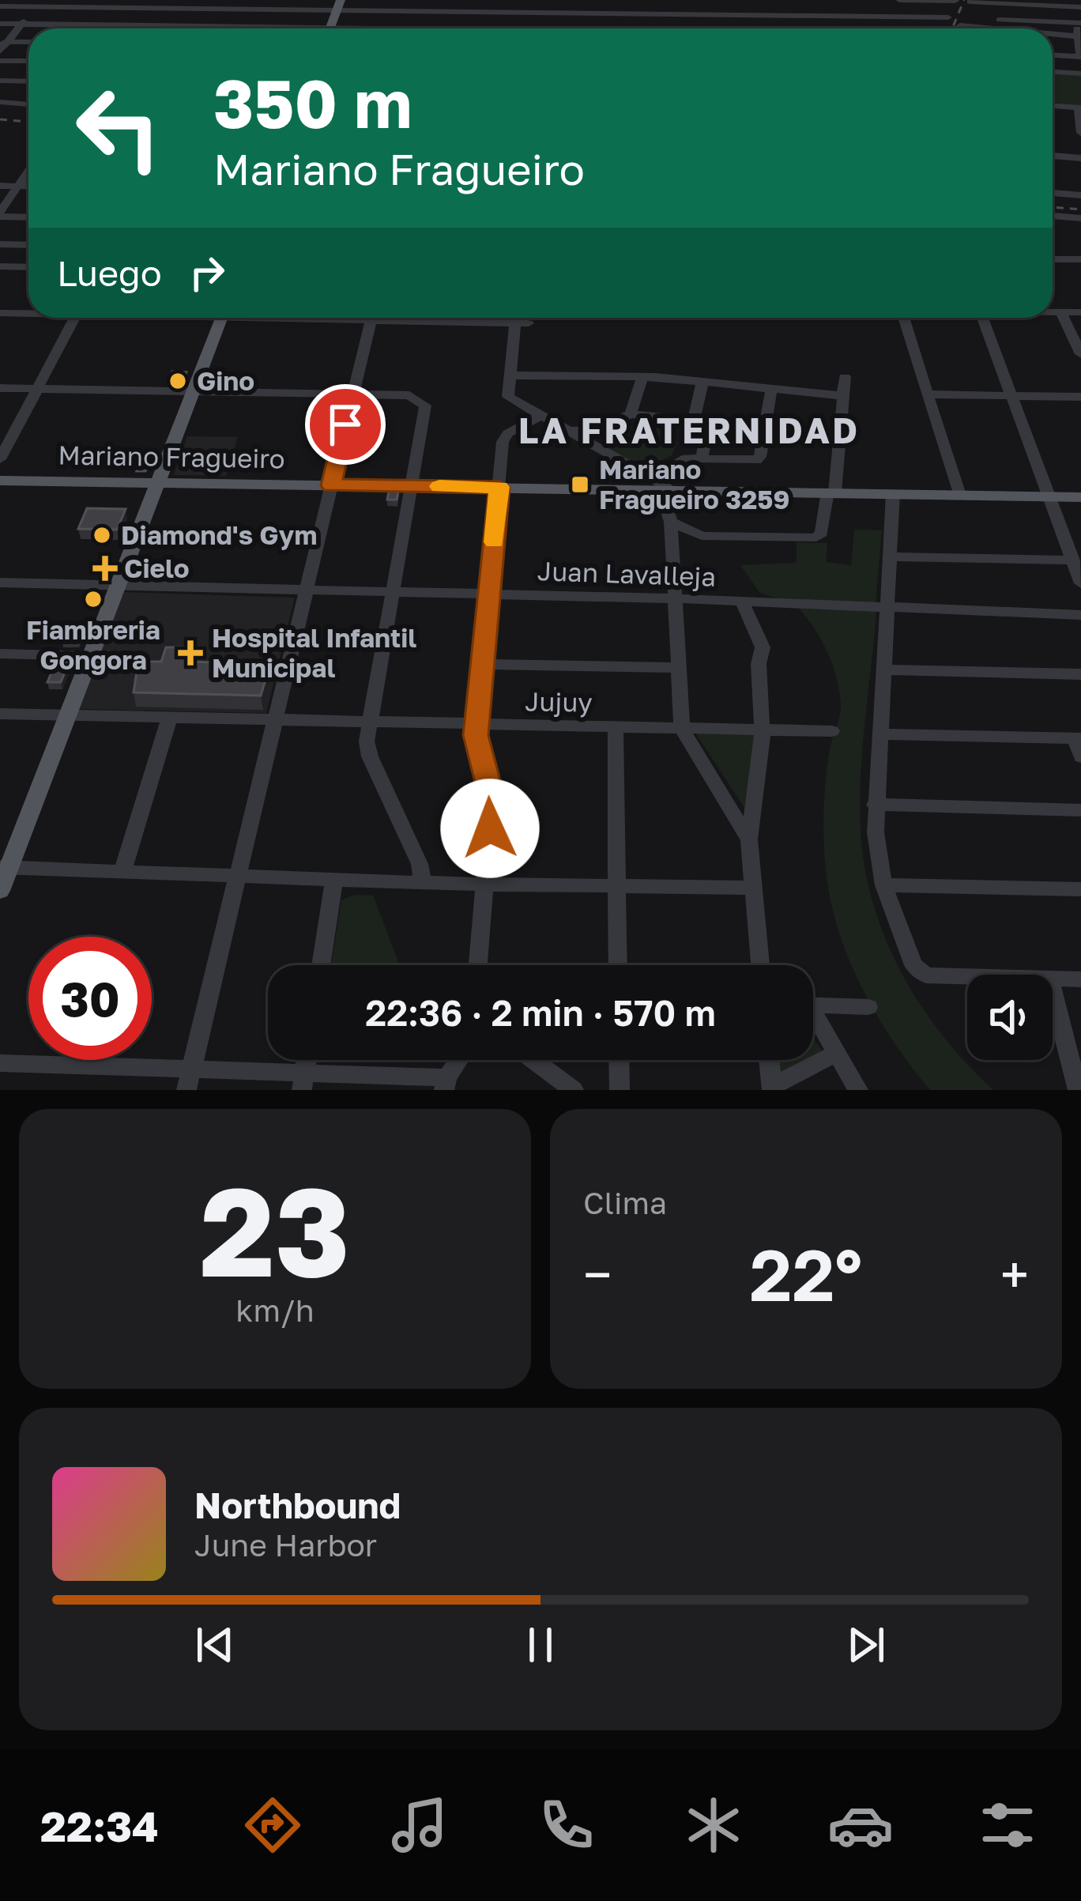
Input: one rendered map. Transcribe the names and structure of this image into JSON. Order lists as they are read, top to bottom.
{
  "streets": {
    "main road": ["Mariano Fragueiro"],
    "street": ["Juan Lavalleja", "Jujuy"]
  },
  "districts": ["LA FRATERNIDAD"],
  "places": {
    "other": ["Gino", "Diamond's Gym", "Fiambreria Gongora"],
    "transit": ["Mariano Fragueiro 3259"],
    "health": ["Cielo", "Hospital Infantil Municipal"]
  },
  "page": {
    "turn": ["350 m", "Mariano Fragueiro"],
    "then": "Luego",
    "limit": "30",
    "trip": "22:36 · 2 min · 570 m",
    "tile": [
      ["23", "km/h"],
      "Clima"
    ],
    "heat": ["−", "22°", "+"],
    "song": ["Northbound", "June Harbor"],
    "tabs": "22:34"
  }
}
